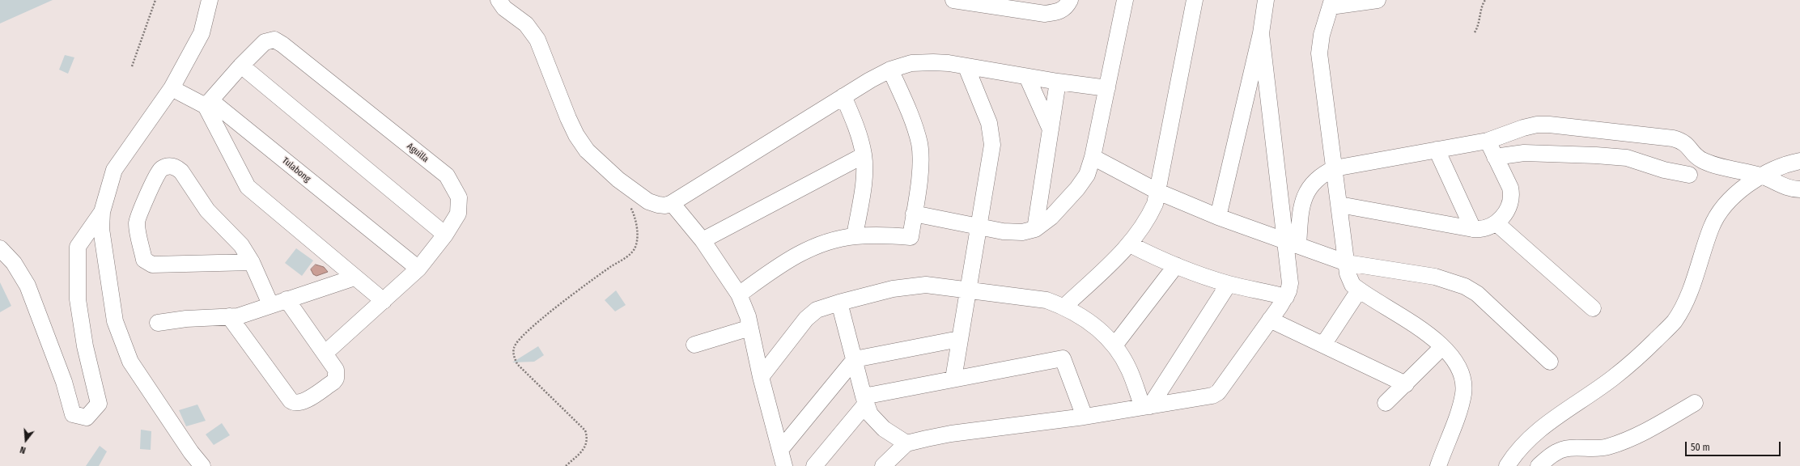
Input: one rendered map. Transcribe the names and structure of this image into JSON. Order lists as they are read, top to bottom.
{
  "streets": {
    "street": ["Aguilla", "Tulabong"]
  },
  "crossings": [
    ["Aguilla", "Tulabong"]
  ],
  "scale_bar": "50 m",
  "north": "bottom"
}
